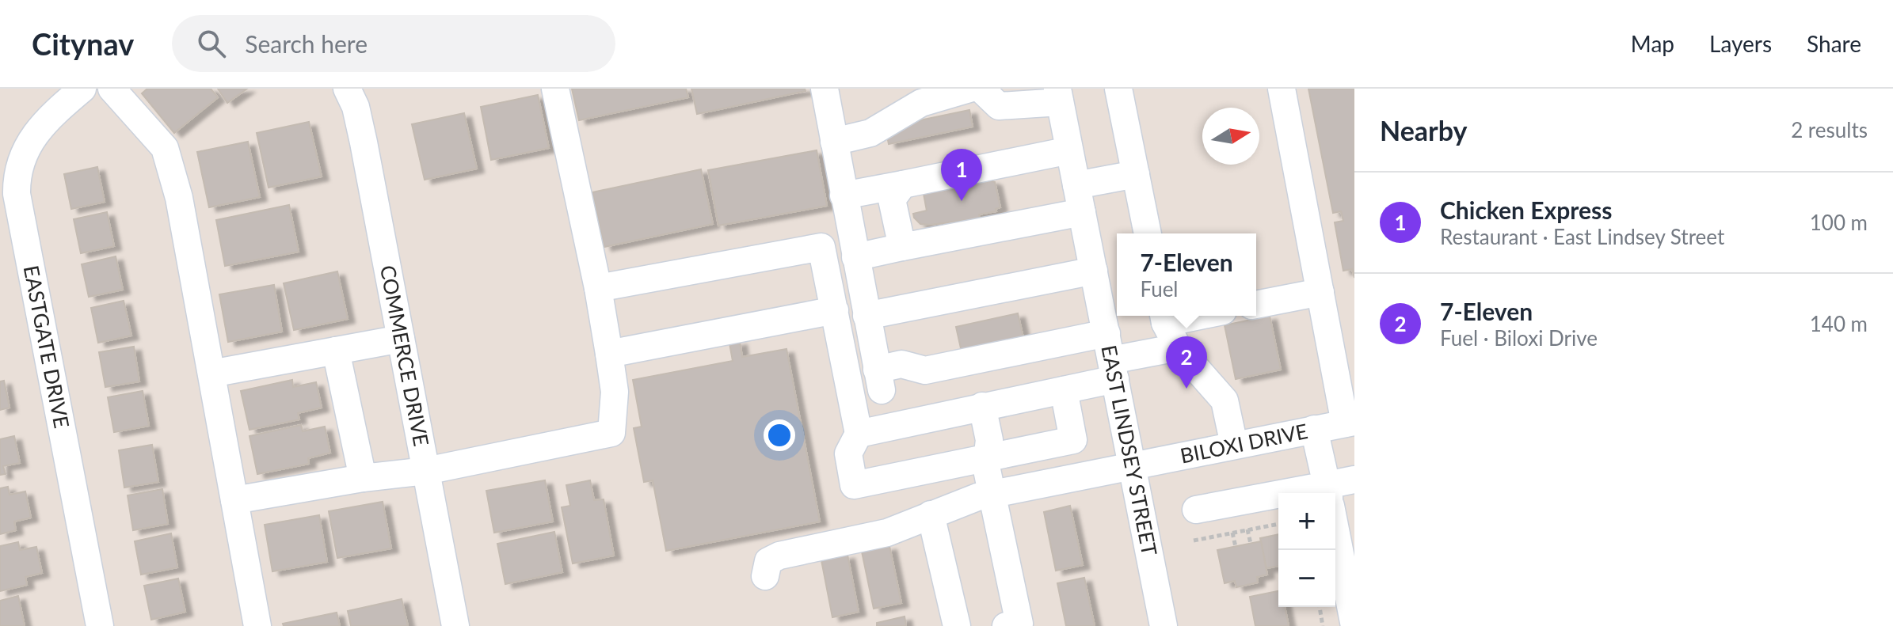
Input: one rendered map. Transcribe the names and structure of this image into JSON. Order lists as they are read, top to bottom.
{
  "streets": {
    "street": [
      "EASTGATE DRIVE",
      "COMMERCE DRIVE",
      "BILOXI DRIVE",
      "EAST LINDSEY STREET"
    ]
  },
  "crossings": [
    ["BILOXI DRIVE", "EAST LINDSEY STREET"]
  ],
  "north": "right",
  "page": {
    "header": "Citynav",
    "search": "Search here",
    "nav": ["Map", "Layers", "Share"],
    "heading": ["Nearby", "2 results"],
    "pins": ["1", "2"],
    "list": [
      {
        "mark": "1",
        "name": "Chicken Express",
        "note": "Restaurant · East Lindsey Street",
        "value": "100 m"
      },
      {
        "mark": "2",
        "name": "7-Eleven",
        "note": "Fuel · Biloxi Drive",
        "value": "140 m"
      }
    ],
    "popup": ["7-Eleven", "Fuel"],
    "map_buttons": ["+", "−"]
  }
}
